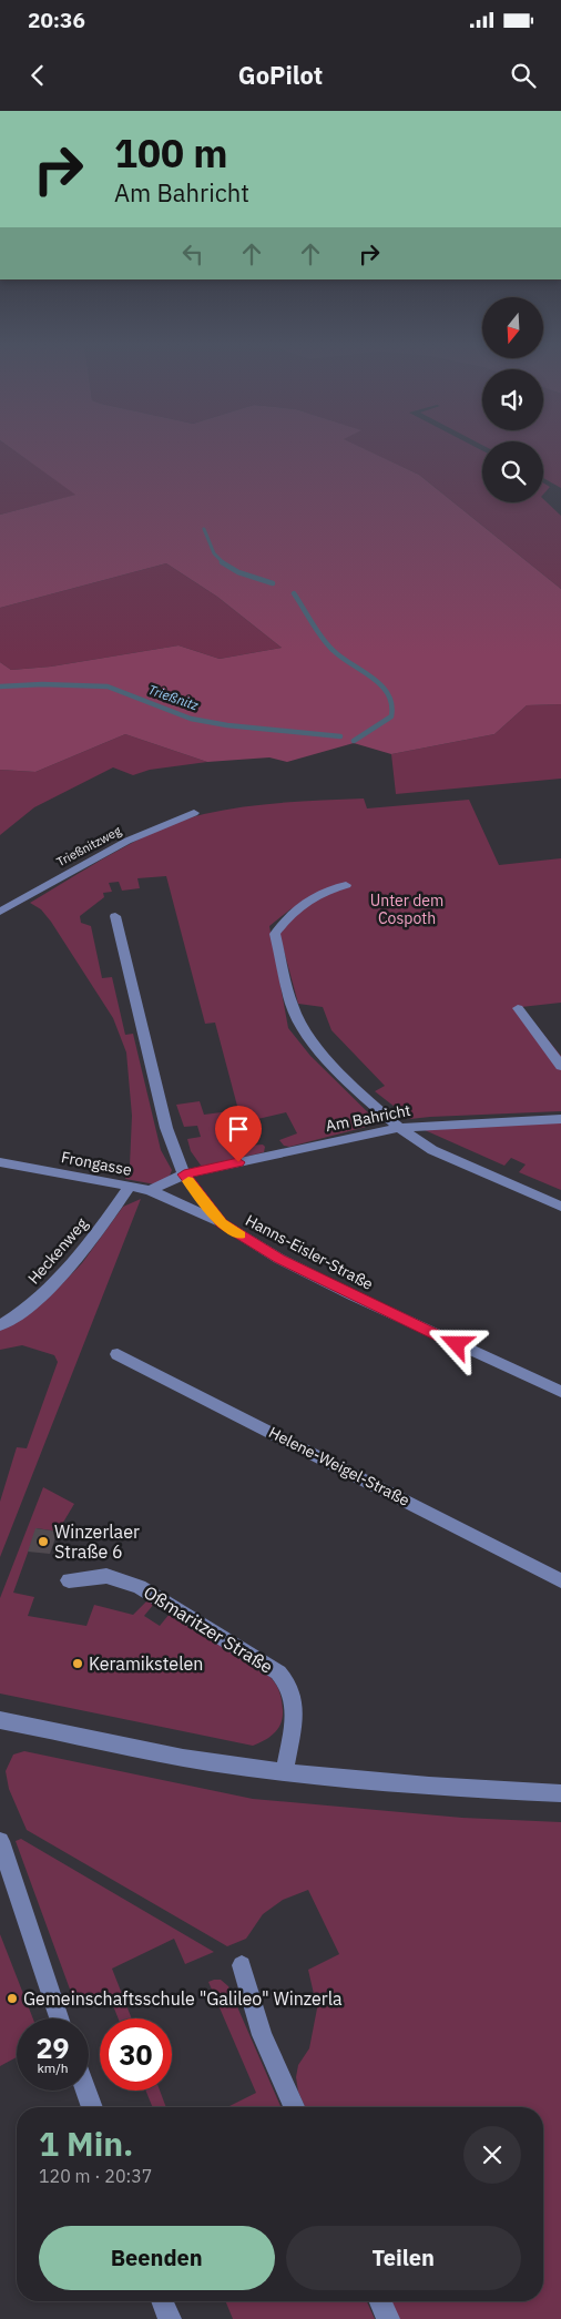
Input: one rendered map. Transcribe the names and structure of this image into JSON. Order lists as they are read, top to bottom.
{
  "streets": {
    "street": [
      "Trießnitzweg",
      "Am Bahricht",
      "Frongasse",
      "Heckenweg",
      "Hanns-Eisler-Straße",
      "Helene-Weigel-Straße",
      "Oßmaritzer Straße"
    ]
  },
  "crossings": [
    ["Am Bahricht", "Frongasse"],
    ["Am Bahricht", "Hanns-Eisler-Straße"],
    ["Frongasse", "Heckenweg"],
    ["Frongasse", "Hanns-Eisler-Straße"]
  ],
  "water": ["Trießnitz"],
  "parks": ["Unter dem Cospoth"],
  "places": ["Winzerlaer Straße 6", "Keramikstelen", "Gemeinschaftsschule \"Galileo\" Winzerla"],
  "north": "bottom",
  "page": {
    "status": "20:36",
    "header": "GoPilot",
    "turn": ["100 m", "Am Bahricht"],
    "speed": "29 km/h",
    "limit": "30",
    "heading": ["1 Min.", "120 m · 20:37"],
    "buttons": ["Beenden", "Teilen"]
  }
}
